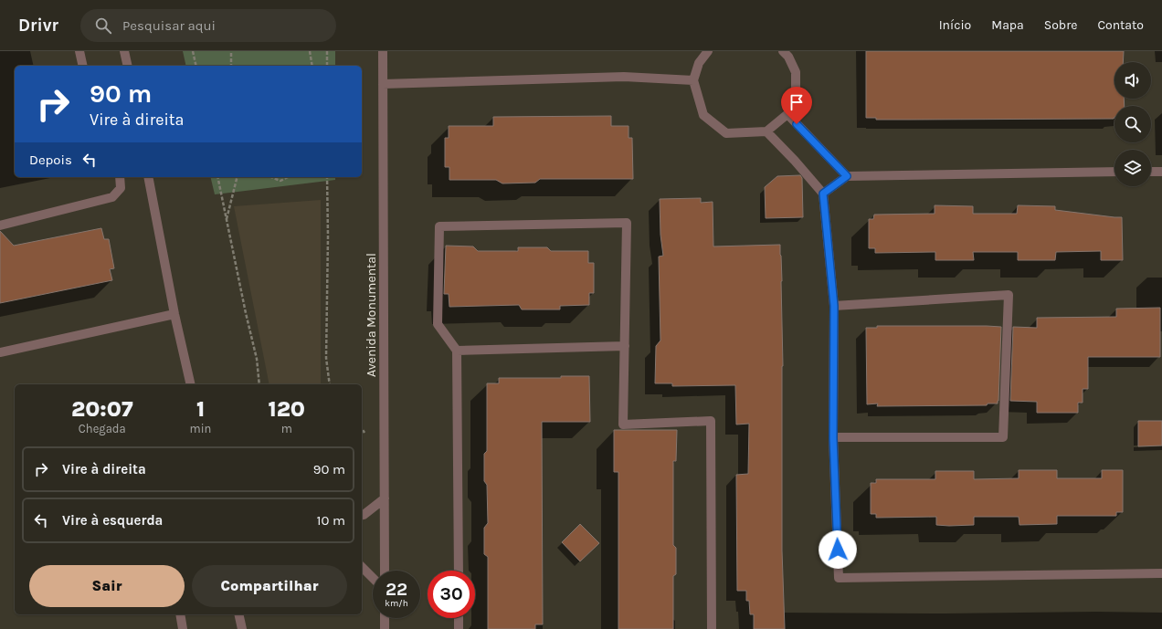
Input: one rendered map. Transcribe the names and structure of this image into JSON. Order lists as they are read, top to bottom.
{
  "streets": {
    "street": ["Avenida Monumental"]
  },
  "page": {
    "header": "Drivr",
    "search": "Pesquisar aqui",
    "nav": [
      "Início",
      "Mapa",
      "Sobre",
      "Contato"
    ],
    "turn": ["90 m", "Vire à direita"],
    "then": "Depois",
    "eta": [
      "20:07",
      "Chegada",
      "1",
      "min",
      "120",
      "m"
    ],
    "list": [
      {
        "name": "Vire à direita",
        "value": "90 m"
      },
      {
        "name": "Vire à esquerda",
        "value": "10 m"
      }
    ],
    "buttons": ["Sair", "Compartilhar"],
    "speed": "22 km/h",
    "limit": "30"
  }
}
